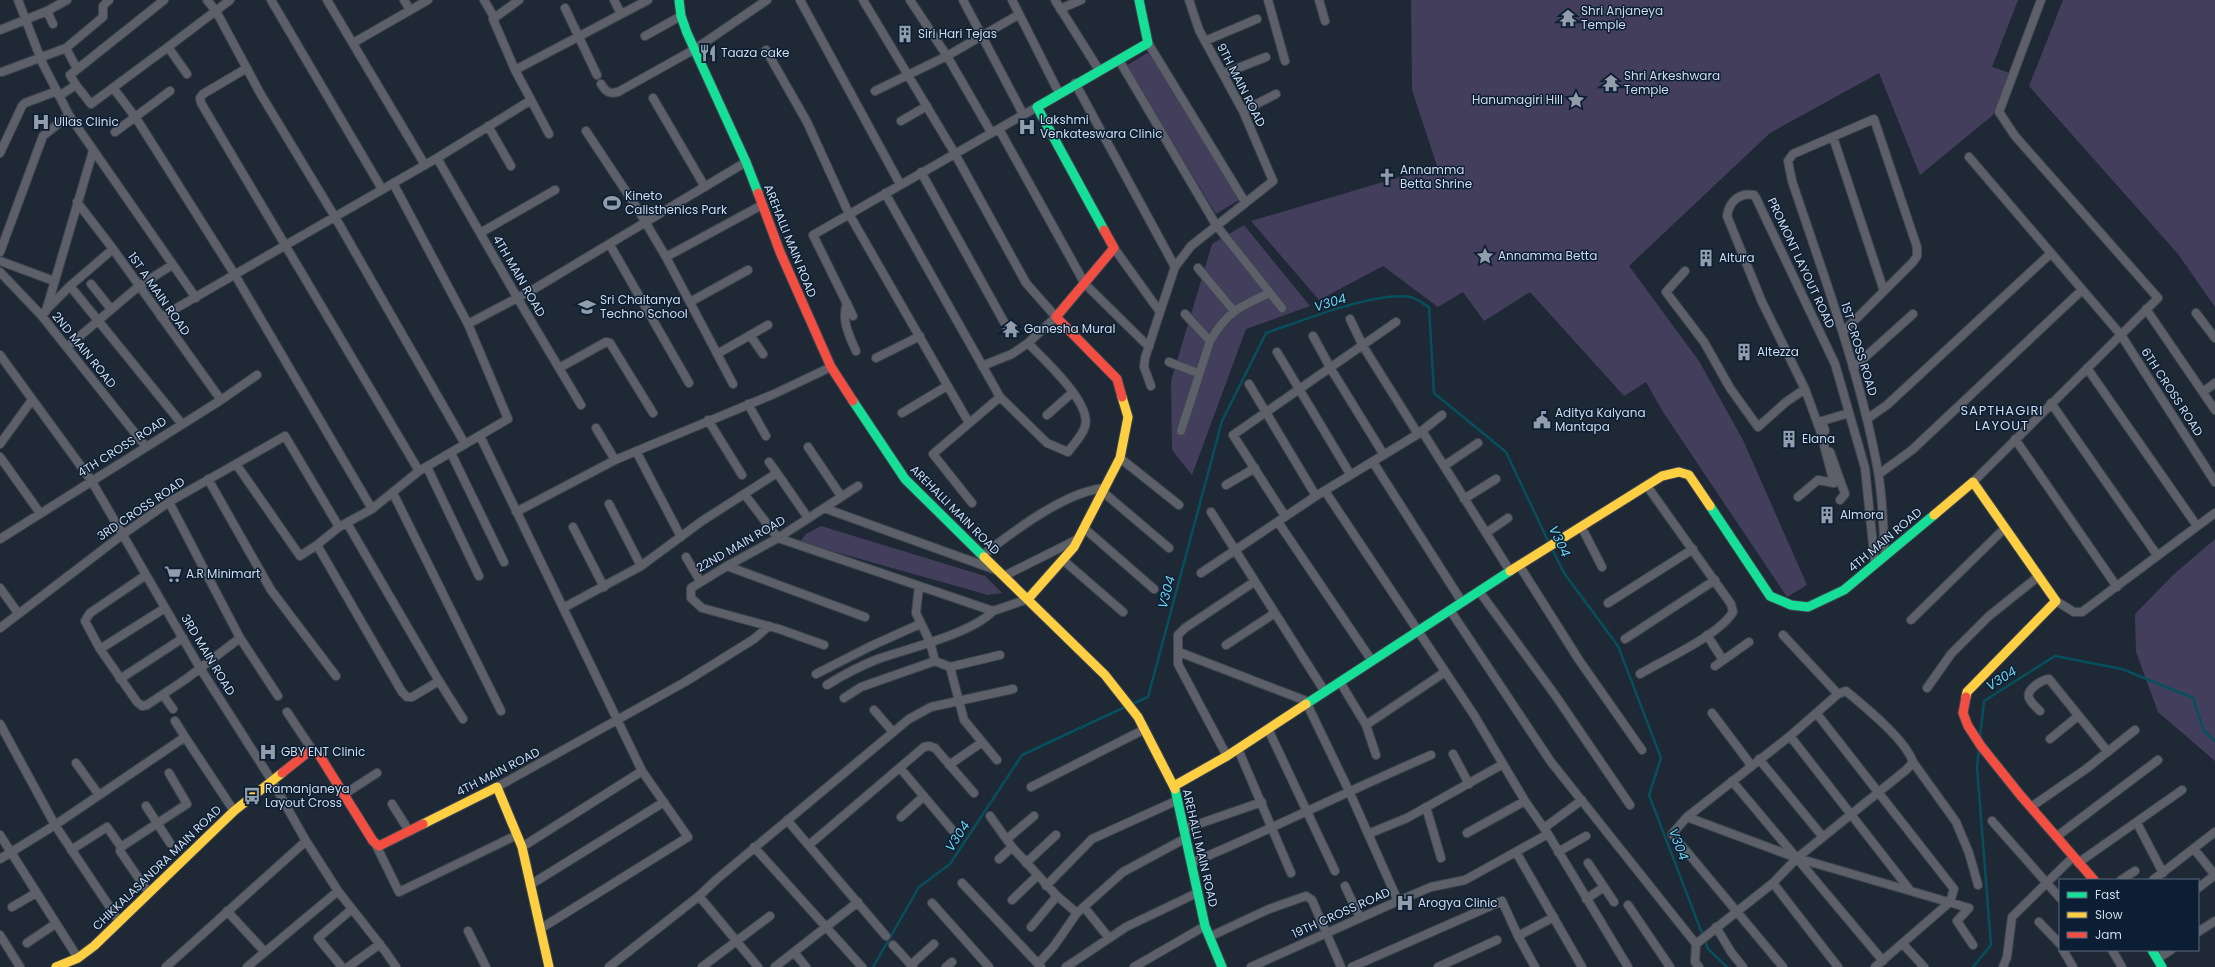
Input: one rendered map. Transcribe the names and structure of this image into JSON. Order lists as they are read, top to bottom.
{
  "streets": {
    "street": [
      "9TH MAIN ROAD",
      "AREHALLI MAIN ROAD",
      "PROMONT LAYOUT ROAD",
      "4TH MAIN ROAD",
      "1ST A MAIN ROAD",
      "1ST CROSS ROAD",
      "2ND MAIN ROAD",
      "6TH CROSS ROAD",
      "4TH CROSS ROAD",
      "3RD CROSS ROAD",
      "22ND MAIN ROAD",
      "3RD MAIN ROAD",
      "CHIKKALASANDRA MAIN ROAD",
      "19TH CROSS ROAD"
    ]
  },
  "crossings": [
    ["PROMONT LAYOUT ROAD", "4TH MAIN ROAD"],
    ["4TH MAIN ROAD", "1ST CROSS ROAD"],
    ["4TH MAIN ROAD", "22ND MAIN ROAD"],
    ["1ST A MAIN ROAD", "4TH CROSS ROAD"],
    ["2ND MAIN ROAD", "4TH CROSS ROAD"],
    ["4TH CROSS ROAD", "3RD MAIN ROAD"],
    ["3RD CROSS ROAD", "3RD MAIN ROAD"],
    ["3RD MAIN ROAD", "CHIKKALASANDRA MAIN ROAD"]
  ],
  "districts": ["SAPTHAGIRI LAYOUT"],
  "water": ["V304"],
  "places": {
    "temple": ["Shri Anjaneya Temple", "Shri Arkeshwara Temple", "Ganesha Mural"],
    "building": [
      "Siri Hari Tejas",
      "Altura",
      "Altezza",
      "Elana",
      "Almora"
    ],
    "restaurant": ["Taaza cake"],
    "place": ["Hanumagiri Hill", "Annamma Betta"],
    "hospital": [
      "Ullas Clinic",
      "Lakshmi Venkateswara Clinic",
      "GBY ENT Clinic",
      "Arogya Clinic"
    ],
    "church": ["Annamma Betta Shrine"],
    "sports": ["Kineto Calisthenics Park"],
    "school or university": ["Sri Chaitanya Techno School"],
    "public building": ["Aditya Kalyana Mantapa"],
    "supermarket": ["A.R Minimart"],
    "bus stop": ["Ramanjaneya Layout Cross"]
  },
  "legend": ["Fast", "Slow", "Jam"]
}
